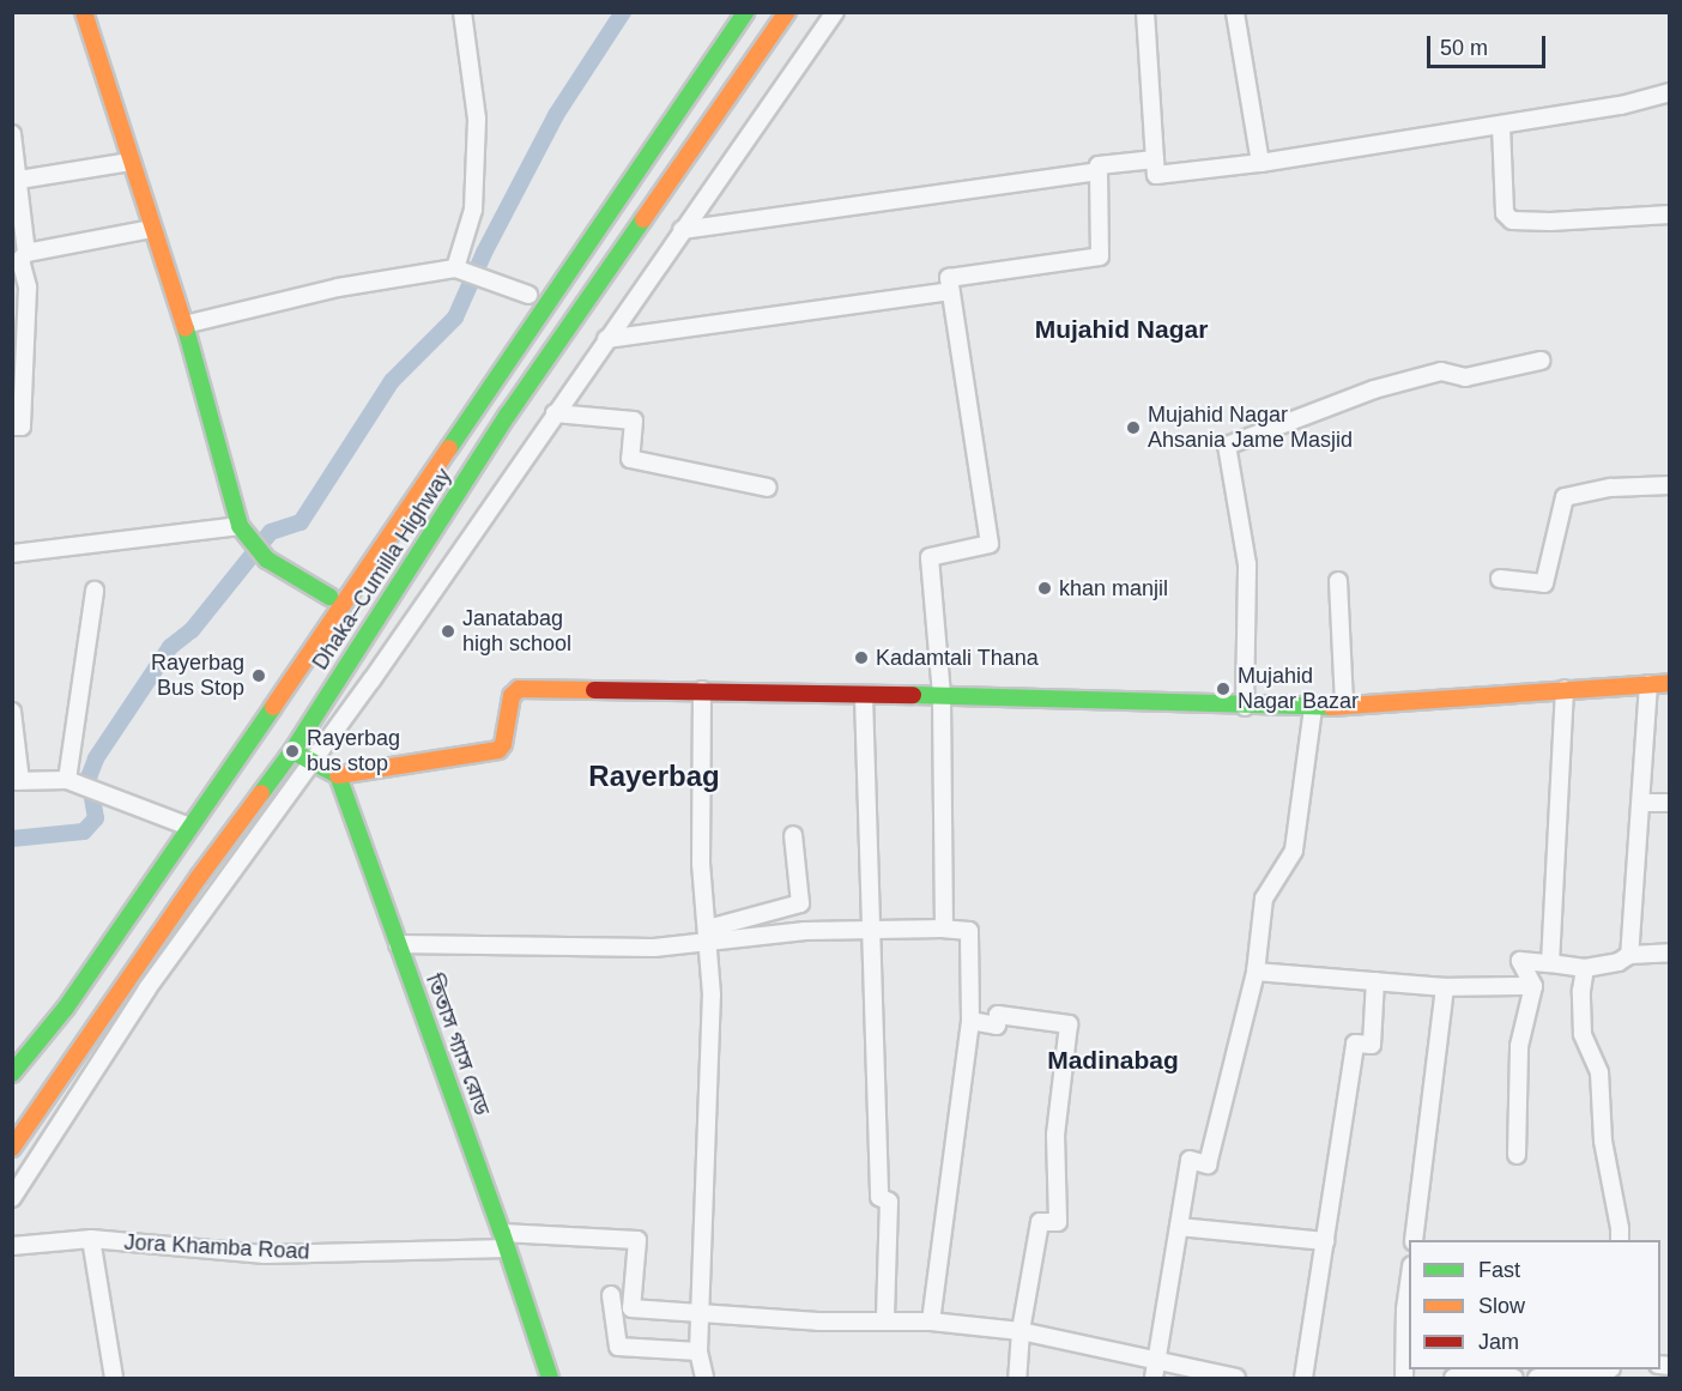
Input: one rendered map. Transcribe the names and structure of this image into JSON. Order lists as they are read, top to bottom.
{
  "streets": {
    "main road": ["Dhaka–Cumilla Highway", "তিতাস গ্যাস রোড"],
    "street": ["Jora Khamba Road"]
  },
  "crossings": [
    ["তিতাস গ্যাস রোড", "Jora Khamba Road"]
  ],
  "districts": ["Mujahid Nagar", "Rayerbag", "Madinabag"],
  "places": [
    "Mujahid Nagar Ahsania Jame Masjid",
    "khan manjil",
    "Janatabag high school",
    "Kadamtali Thana",
    "Rayerbag Bus Stop",
    "Mujahid Nagar Bazar",
    "Rayerbag bus stop"
  ],
  "legend": ["Fast", "Slow", "Jam"],
  "scale_bar": "50 m"
}
